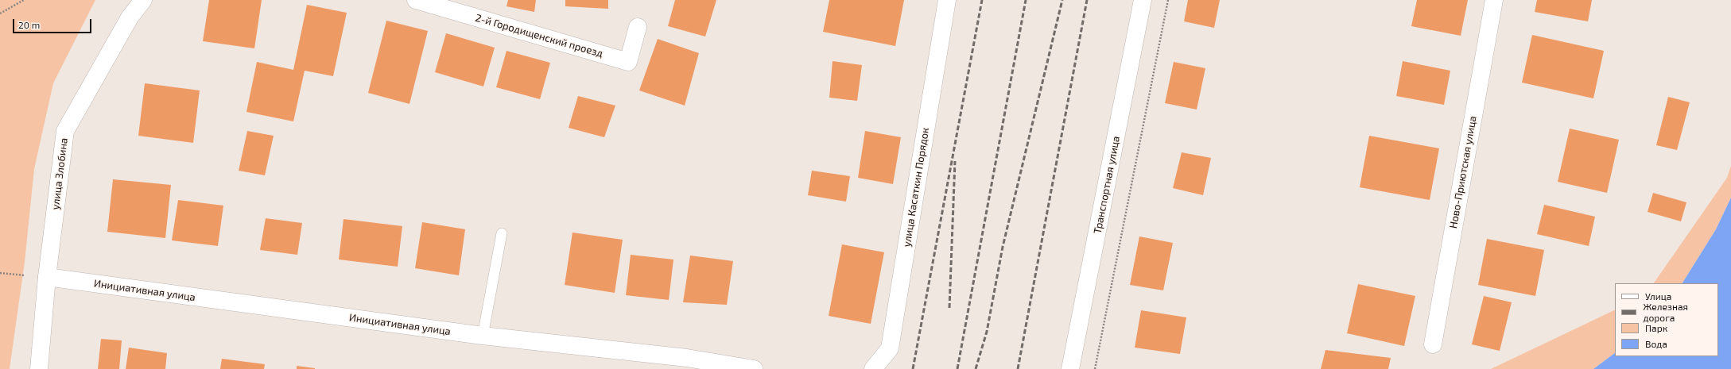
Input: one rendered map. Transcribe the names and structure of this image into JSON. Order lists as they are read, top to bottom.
{
  "streets": {
    "street": [
      "2-й Городищенский проезд",
      "Ново-Приютская улица",
      "улица Злобина",
      "Транспортная улица",
      "улица Касаткин Порядок",
      "Инициативная улица"
    ]
  },
  "crossings": [
    ["улица Злобина", "Инициативная улица"]
  ],
  "legend": [
    "Улица",
    "Железная дорога",
    "Парк",
    "Вода"
  ],
  "scale_bar": "20 m"
}
